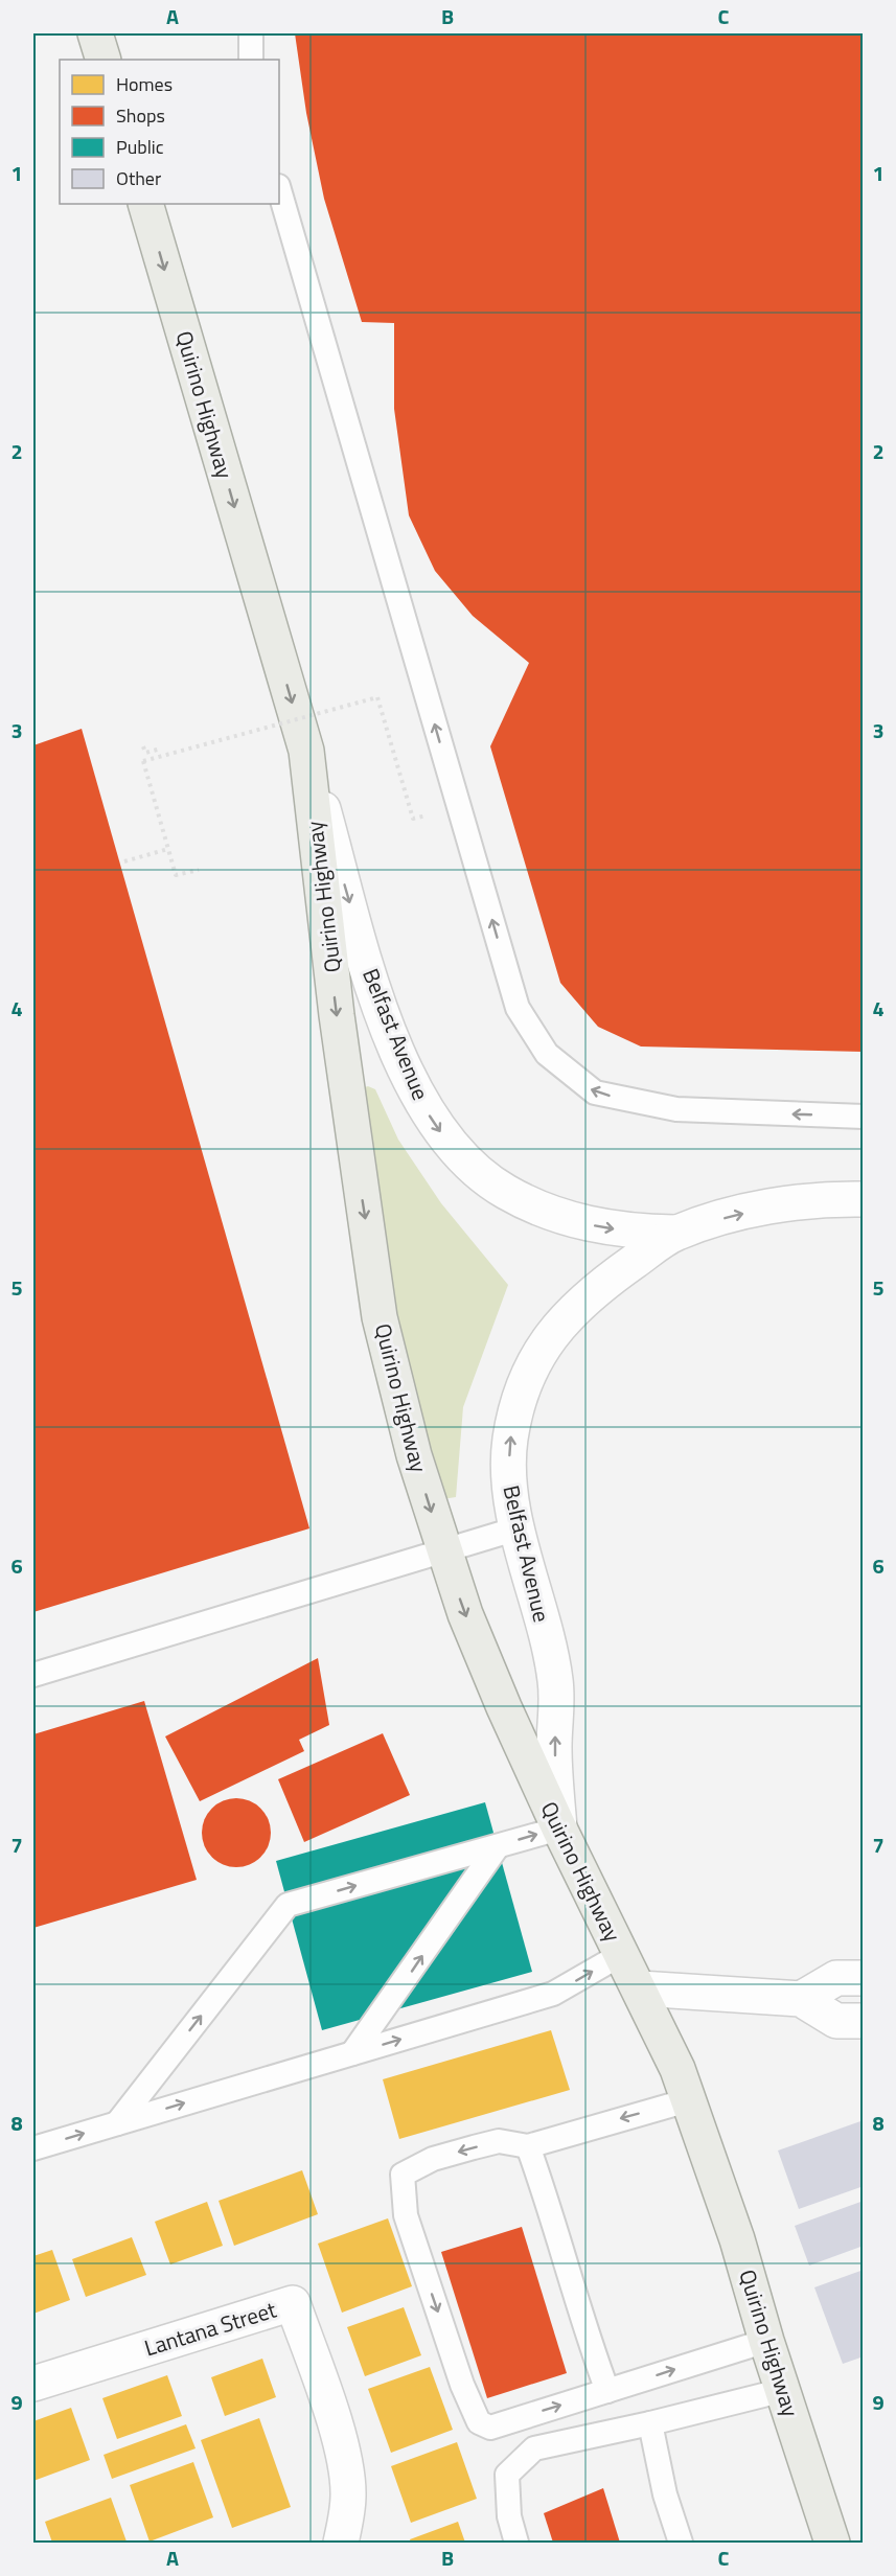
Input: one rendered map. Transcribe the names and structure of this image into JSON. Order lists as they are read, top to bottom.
{
  "streets": {
    "main road": ["Quirino Highway", "Belfast Avenue", "Lantana Street"]
  },
  "crossings": [
    ["Quirino Highway", "Belfast Avenue"]
  ],
  "one_way": ["Quirino Highway"],
  "legend": [
    "Homes",
    "Shops",
    "Public",
    "Other"
  ],
  "grid": {
    "columns": ["A", "B", "C"],
    "rows": [
      "1",
      "2",
      "3",
      "4",
      "5",
      "6",
      "7",
      "8",
      "9"
    ]
  }
}
